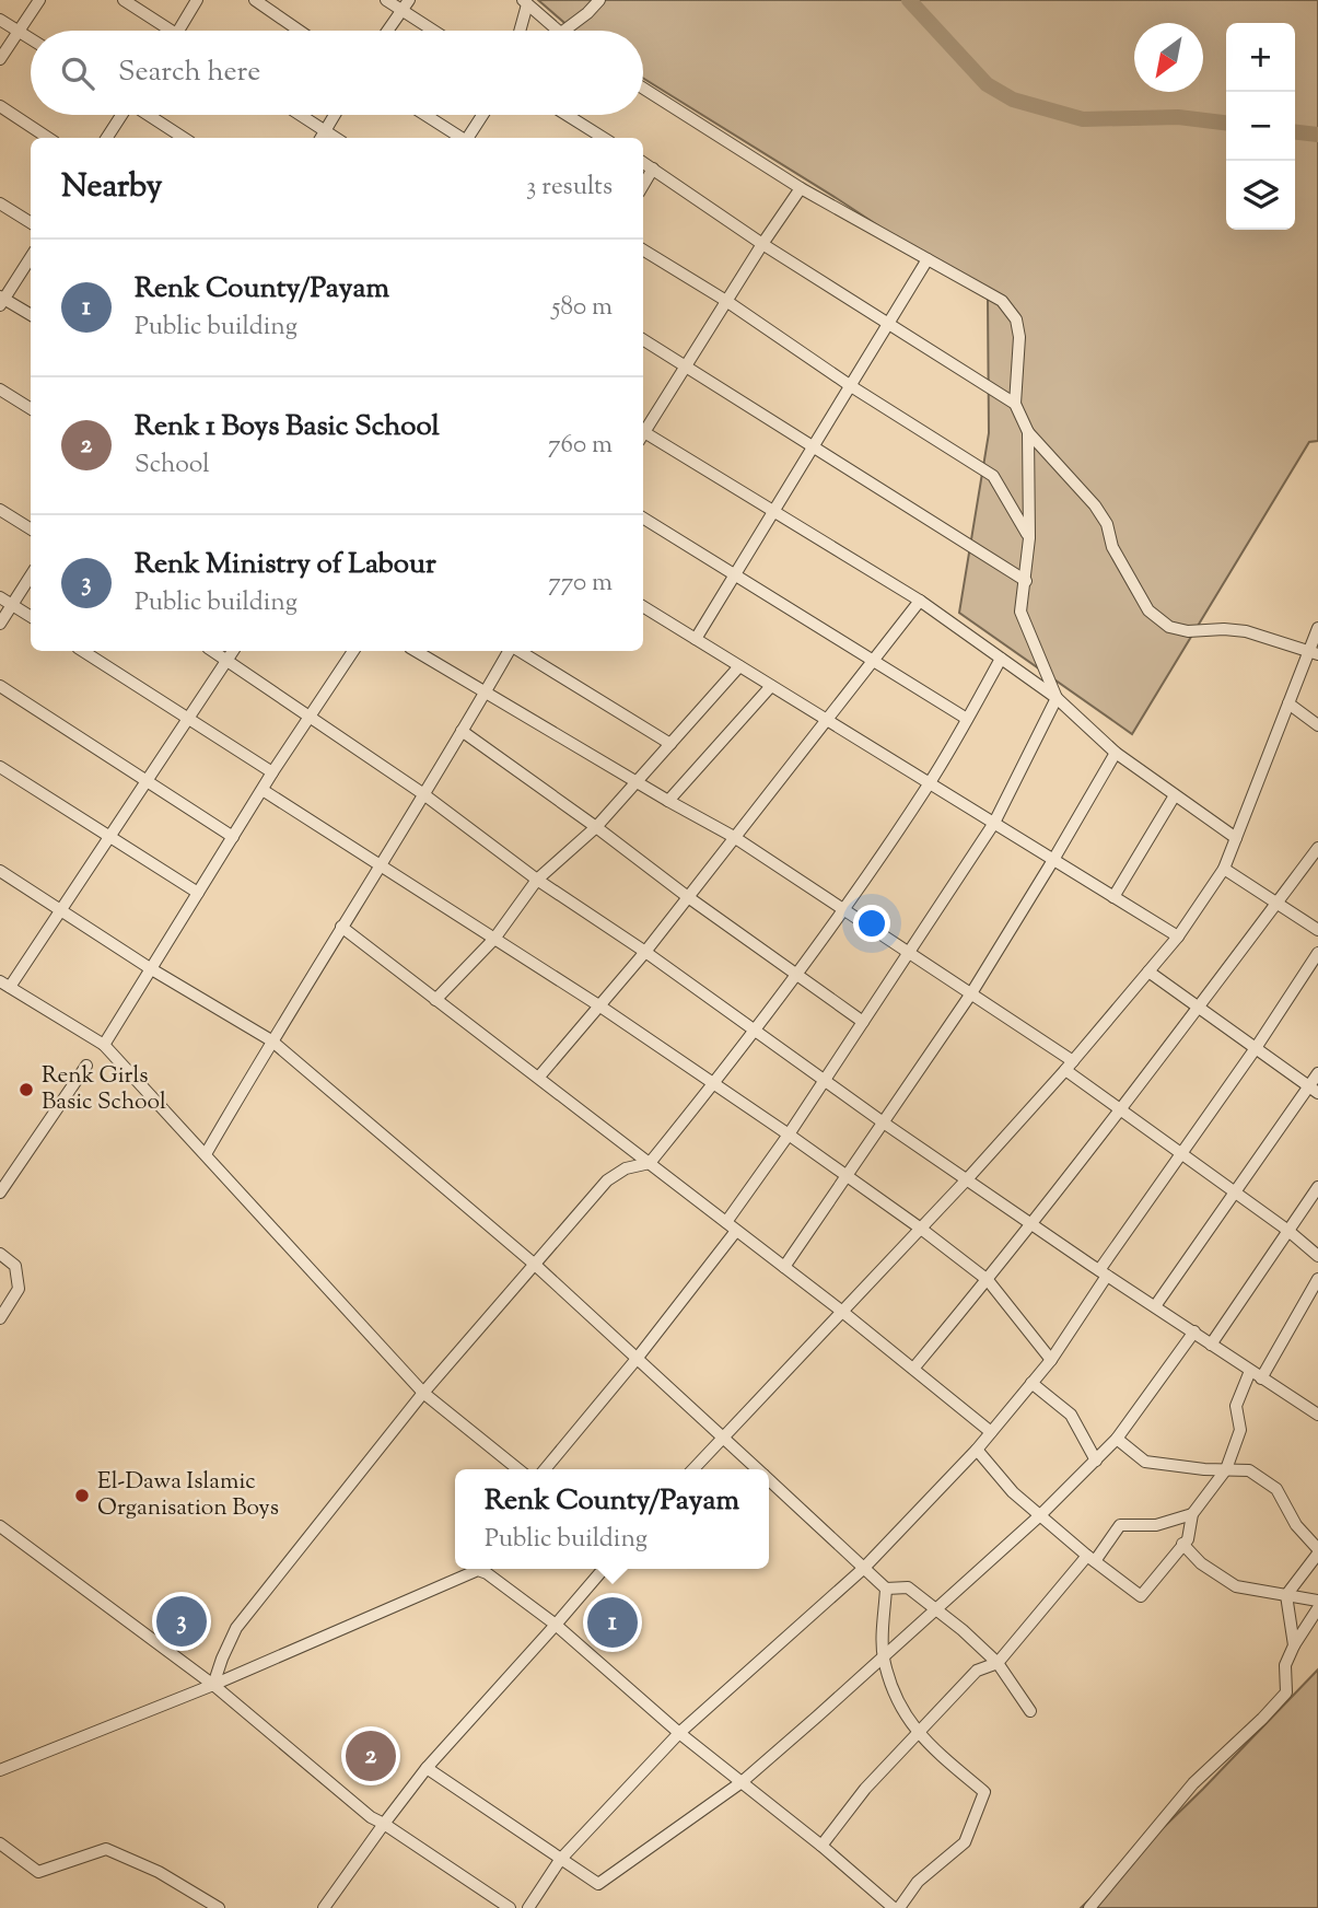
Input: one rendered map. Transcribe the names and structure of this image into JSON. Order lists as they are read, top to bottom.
{
  "places": ["Renk Girls Basic School", "El-Dawa Islamic Organisation Boys"],
  "north": "bottom left",
  "page": {
    "map_buttons": ["+", "−"],
    "search": "Search here",
    "heading": ["Nearby", "3 results"],
    "list": [
      {
        "mark": "1",
        "name": "Renk County/Payam",
        "note": "Public building",
        "value": "580 m"
      },
      {
        "mark": "2",
        "name": "Renk 1 Boys Basic School",
        "note": "School",
        "value": "760 m"
      },
      {
        "mark": "3",
        "name": "Renk Ministry of Labour",
        "note": "Public building",
        "value": "770 m"
      }
    ],
    "popup": ["Renk County/Payam", "Public building"],
    "pins": ["3", "1", "2"]
  }
}
